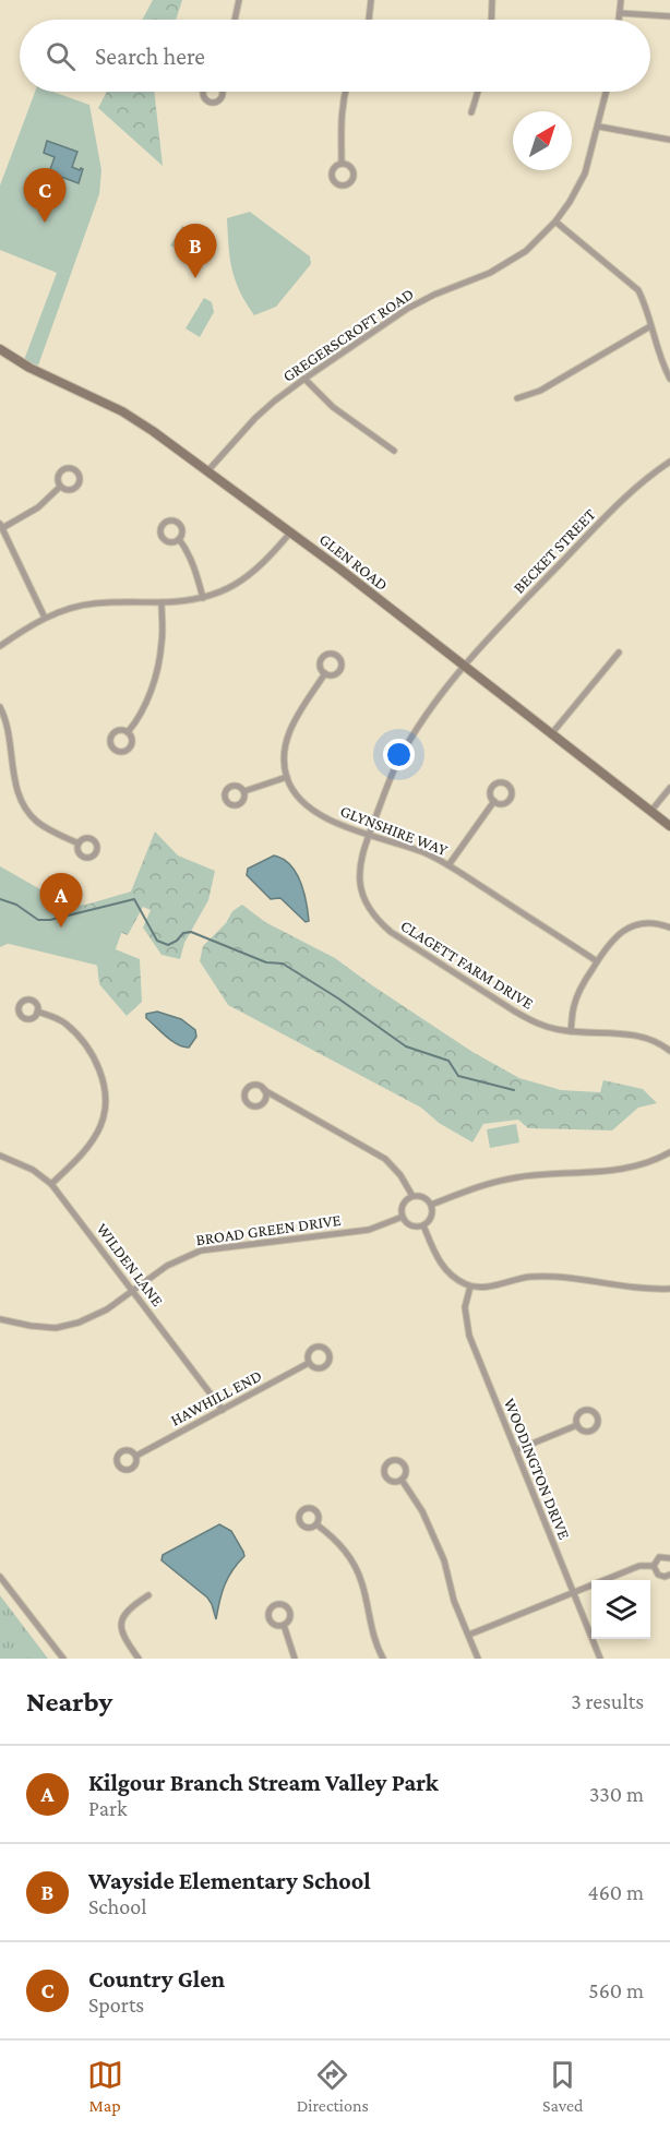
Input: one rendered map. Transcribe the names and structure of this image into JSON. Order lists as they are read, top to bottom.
{
  "streets": {
    "main road": ["GLEN ROAD"],
    "street": [
      "GREGERSCROFT ROAD",
      "BECKET STREET",
      "GLYNSHIRE WAY",
      "CLAGETT FARM DRIVE",
      "BROAD GREEN DRIVE",
      "WILDEN LANE",
      "HAWHILL END",
      "WOODINGTON DRIVE"
    ]
  },
  "crossings": [
    ["GREGERSCROFT ROAD", "GLEN ROAD"],
    ["BECKET STREET", "GLEN ROAD"],
    ["BECKET STREET", "CLAGETT FARM DRIVE"],
    ["GLEN ROAD", "CLAGETT FARM DRIVE"],
    ["GLYNSHIRE WAY", "CLAGETT FARM DRIVE"],
    ["BROAD GREEN DRIVE", "WILDEN LANE"],
    ["WILDEN LANE", "HAWHILL END"]
  ],
  "north": "top right",
  "page": {
    "search": "Search here",
    "pins": ["C", "B", "A"],
    "heading": ["Nearby", "3 results"],
    "list": [
      {
        "mark": "A",
        "name": "Kilgour Branch Stream Valley Park",
        "note": "Park",
        "value": "330 m"
      },
      {
        "mark": "B",
        "name": "Wayside Elementary School",
        "note": "School",
        "value": "460 m"
      },
      {
        "mark": "C",
        "name": "Country Glen",
        "note": "Sports",
        "value": "560 m"
      }
    ],
    "nav": ["Map", "Directions", "Saved"]
  }
}
